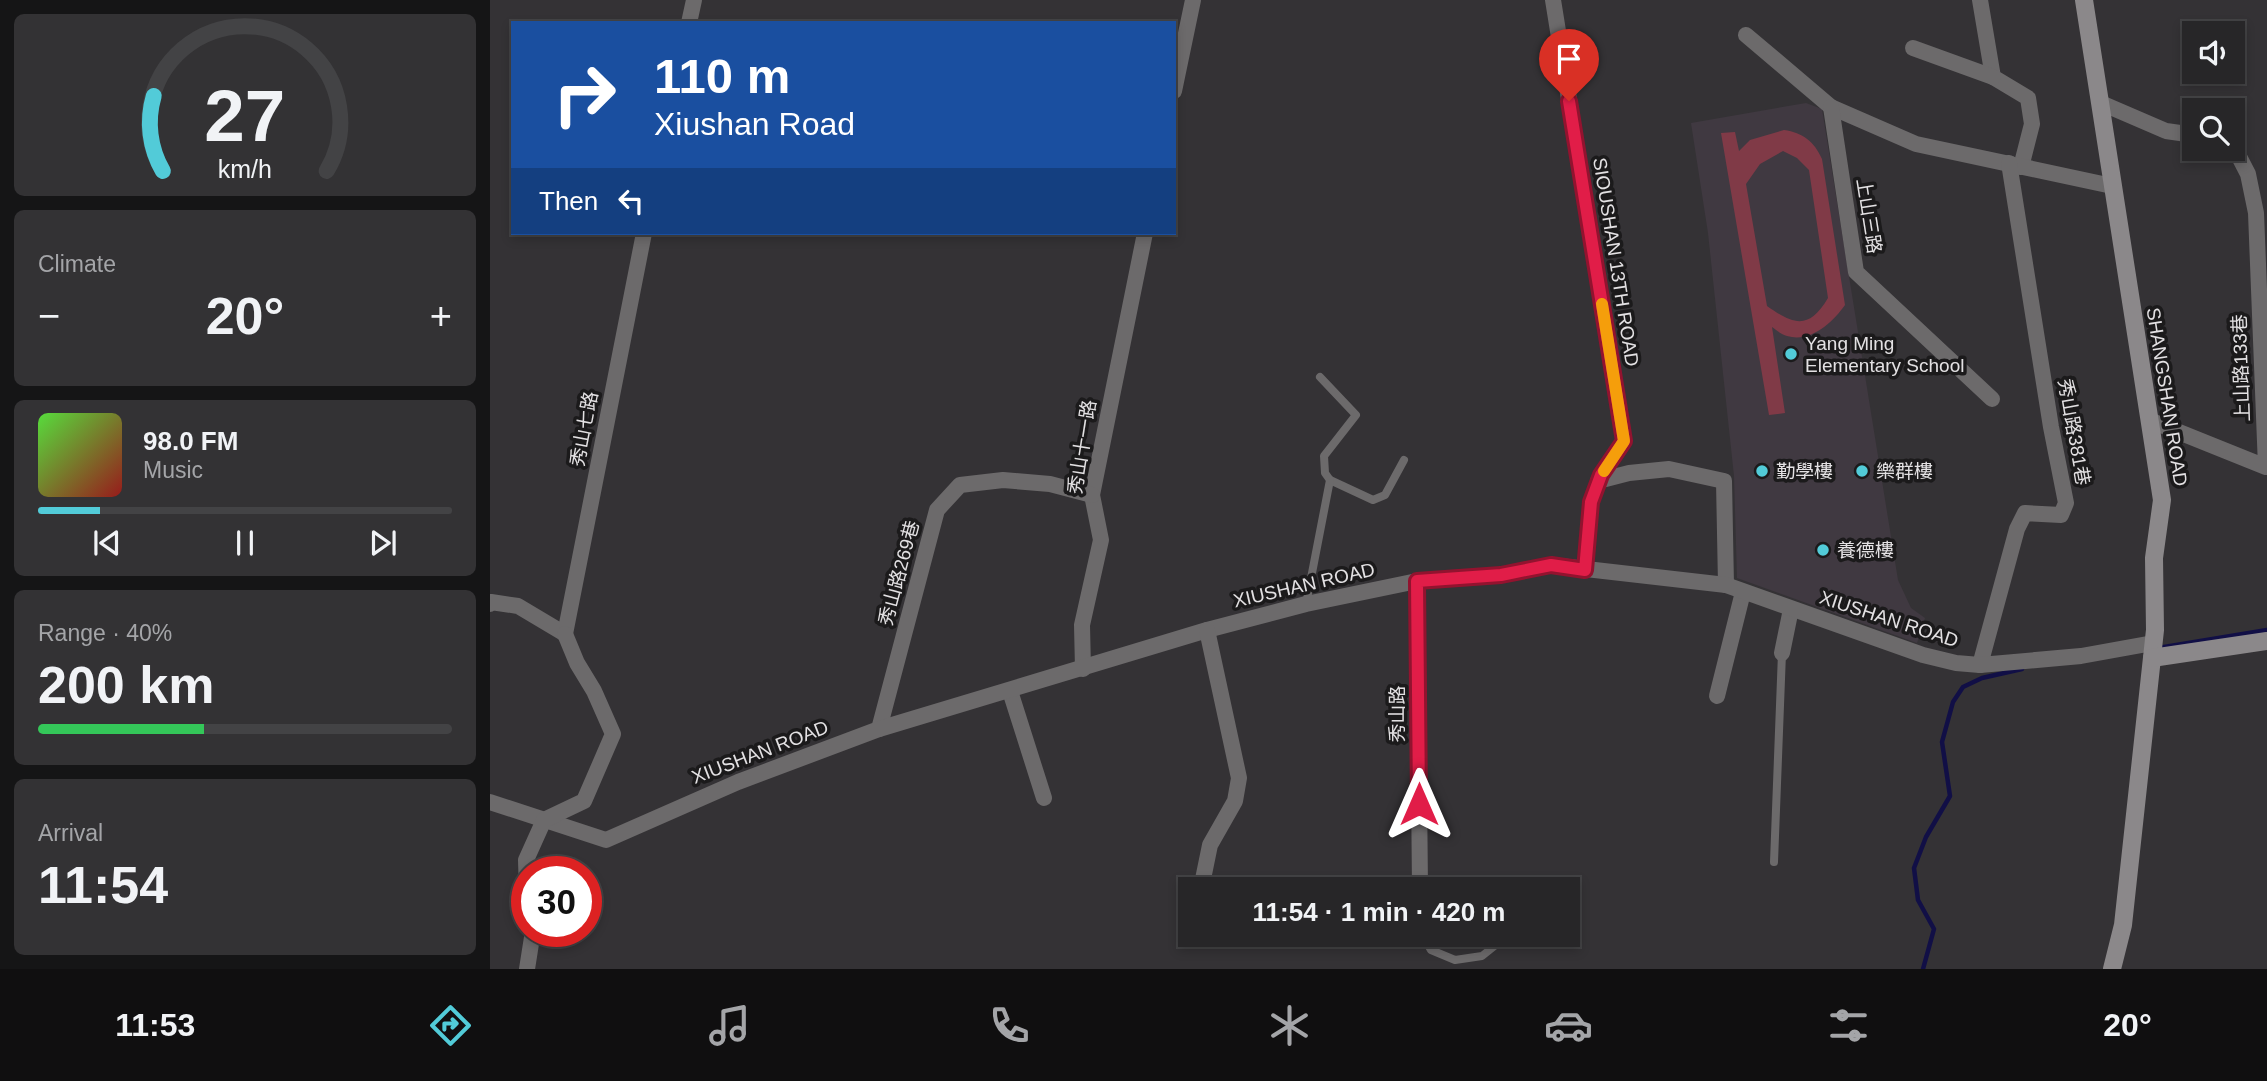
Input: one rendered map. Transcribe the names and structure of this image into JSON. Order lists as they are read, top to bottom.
{
  "streets": {
    "street": [
      "上山三路",
      "SIOUSHAN 13TH ROAD",
      "上山路133巷",
      "SHANGSHAN ROAD",
      "秀山七路",
      "秀山路381巷",
      "秀山十一路",
      "秀山路269巷",
      "XIUSHAN ROAD",
      "秀山路"
    ]
  },
  "crossings": [
    ["SIOUSHAN 13TH ROAD", "XIUSHAN ROAD"],
    ["上山路133巷", "SHANGSHAN ROAD"],
    ["SHANGSHAN ROAD", "XIUSHAN ROAD"],
    ["秀山路381巷", "XIUSHAN ROAD"],
    ["秀山十一路", "秀山路269巷"],
    ["秀山十一路", "XIUSHAN ROAD"],
    ["秀山路269巷", "XIUSHAN ROAD"],
    ["XIUSHAN ROAD", "秀山路"]
  ],
  "places": [
    "Yang Ming Elementary School",
    "勤學樓",
    "樂群樓",
    "養德樓"
  ],
  "page": {
    "turn": ["110 m", "Xiushan Road"],
    "then": "Then",
    "tile": [
      "Climate",
      ["Range · 40%", "200 km"],
      ["Arrival", "11:54"]
    ],
    "heat": ["−", "20°", "+"],
    "song": ["98.0 FM", "Music"],
    "limit": "30",
    "trip": "11:54 · 1 min · 420 m",
    "tabs": ["11:53", "20°"],
    "gauge": ["27", "km/h"]
  }
}
